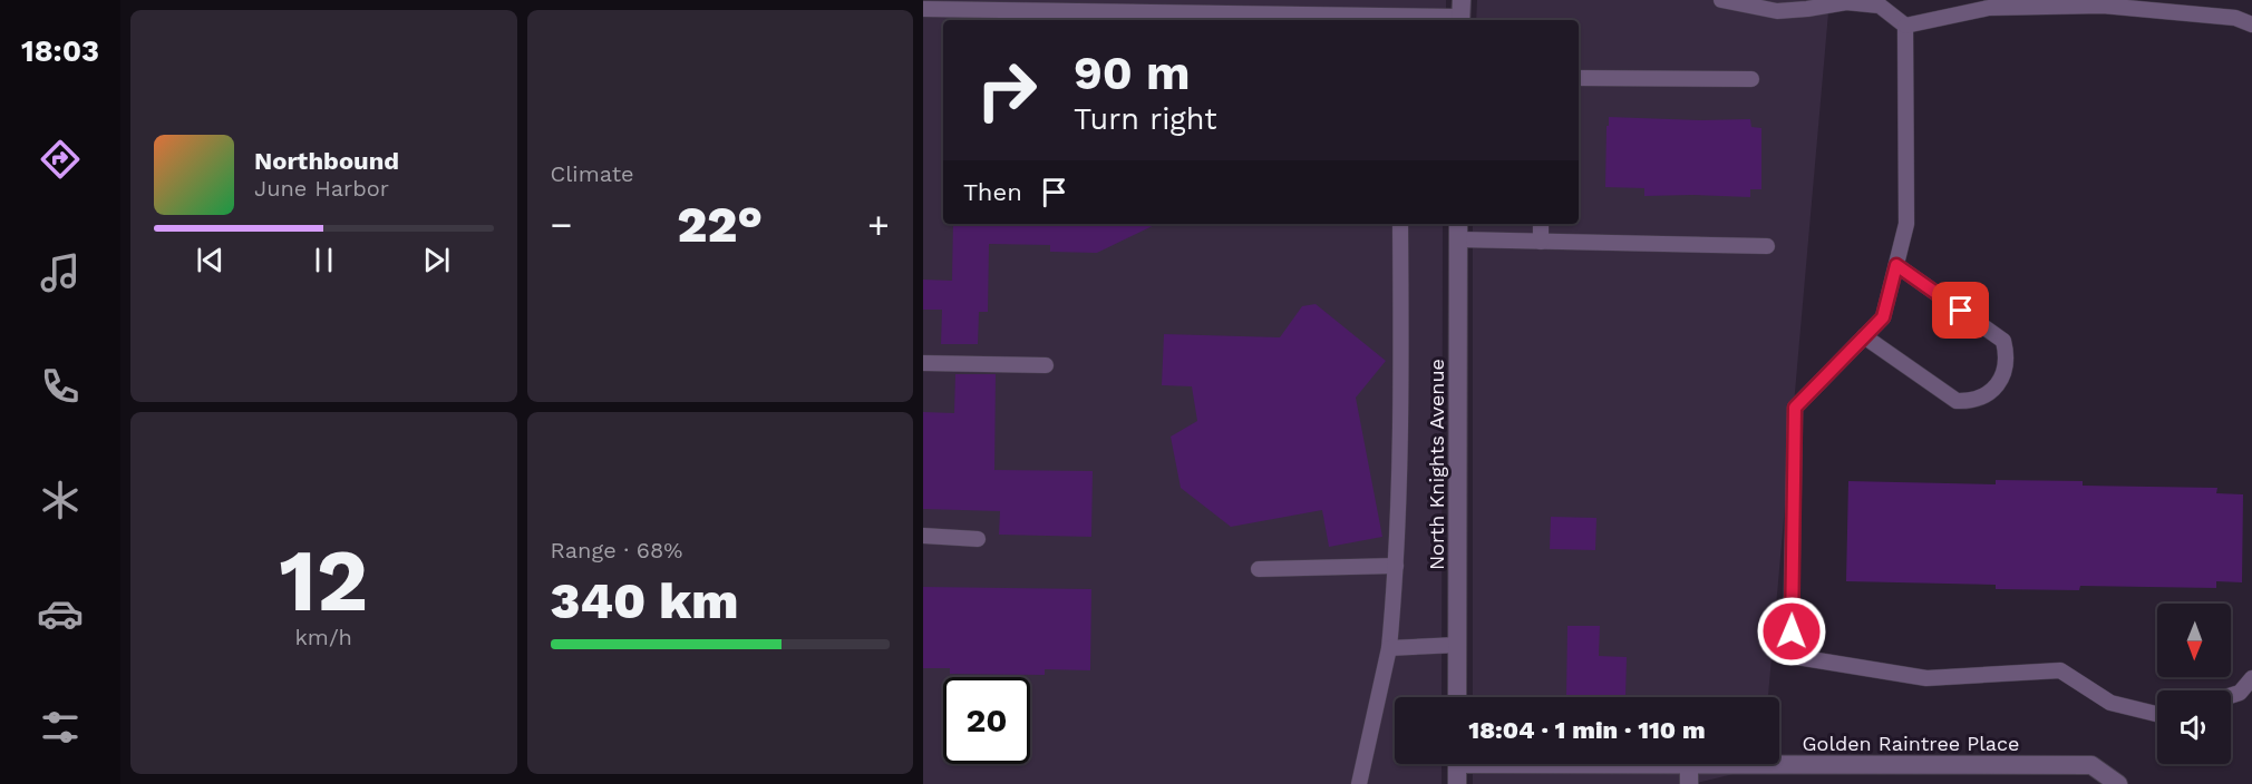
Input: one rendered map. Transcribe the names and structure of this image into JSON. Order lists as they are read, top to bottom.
{
  "streets": {
    "street": ["North Knights Avenue", "Golden Raintree Place"]
  },
  "north": "bottom",
  "page": {
    "tabs": "18:03",
    "tile": [
      "Climate",
      ["12", "km/h"],
      ["Range · 68%", "340 km"]
    ],
    "turn": ["90 m", "Turn right"],
    "song": ["Northbound", "June Harbor"],
    "then": "Then",
    "heat": ["−", "22°", "+"],
    "limit": "20",
    "trip": "18:04 · 1 min · 110 m"
  }
}
